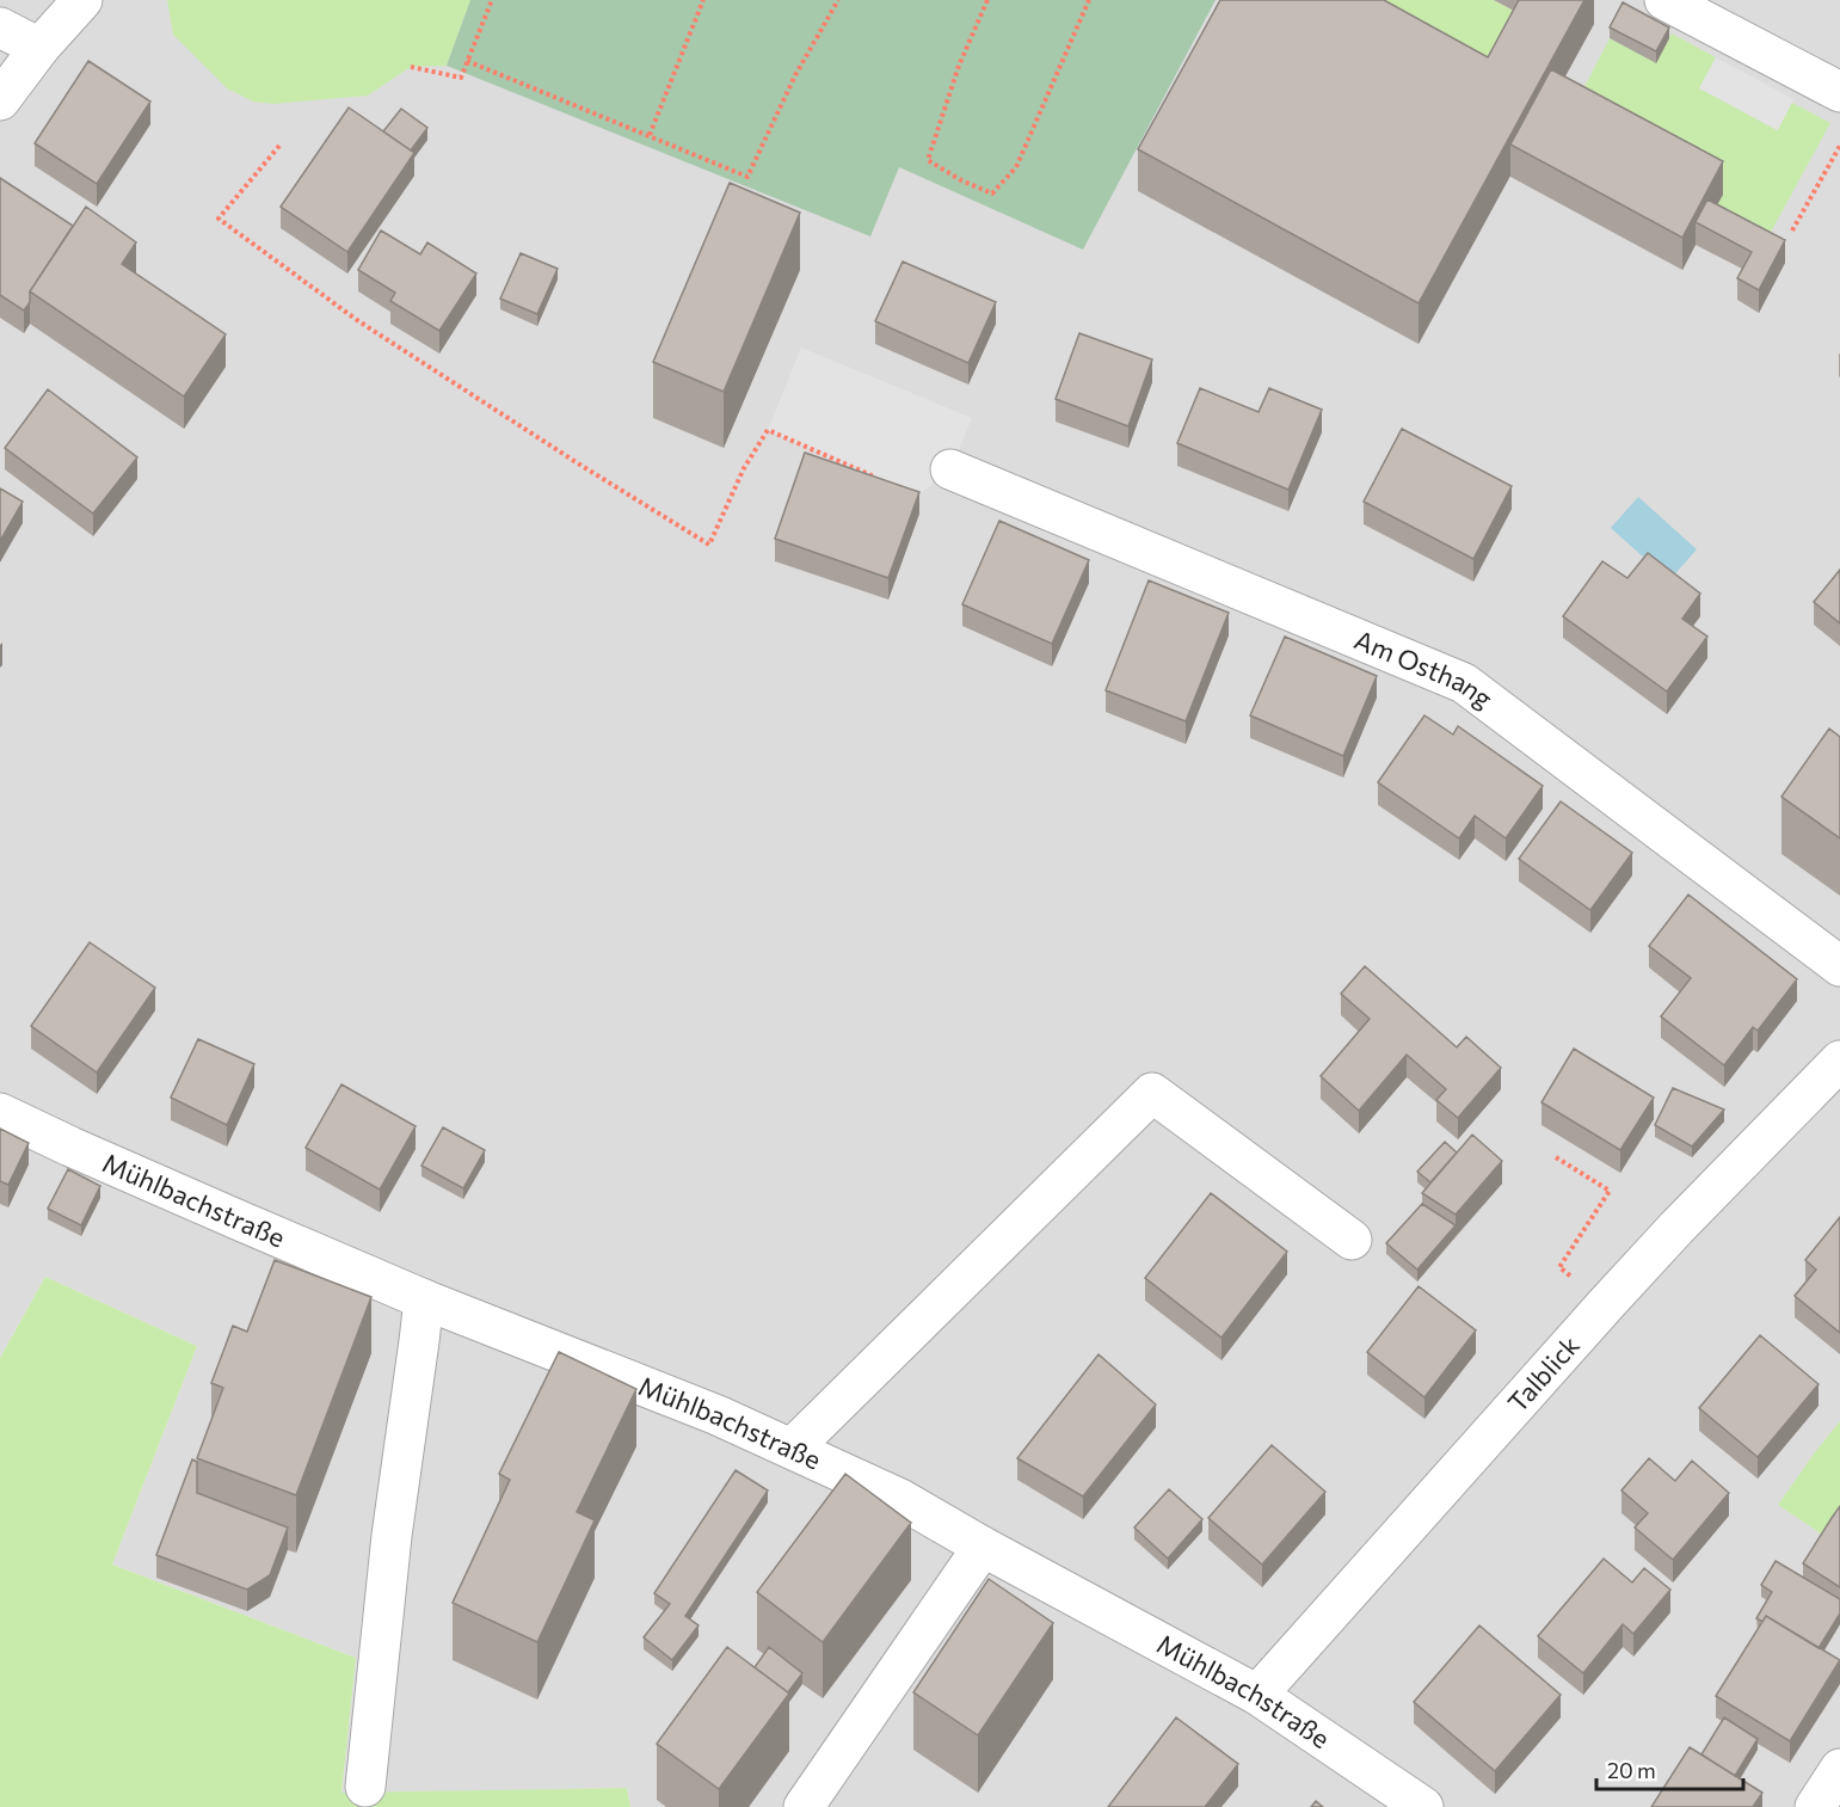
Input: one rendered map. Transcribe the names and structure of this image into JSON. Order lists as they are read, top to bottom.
{
  "streets": {
    "street": ["Am Osthang", "Mühlbachstraße", "Talblick"]
  },
  "crossings": [
    ["Mühlbachstraße", "Talblick"]
  ],
  "scale_bar": "20 m"
}
